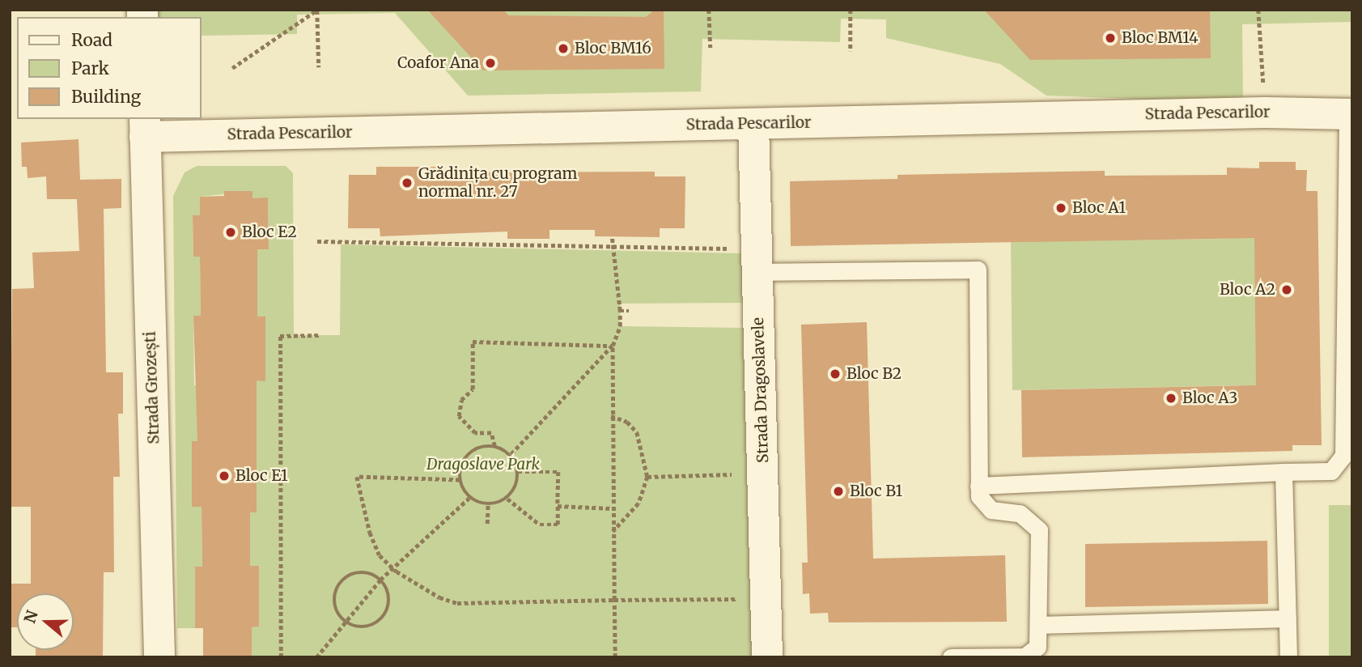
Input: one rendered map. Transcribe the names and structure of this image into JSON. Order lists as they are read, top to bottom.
{
  "streets": {
    "street": ["Strada Pescarilor", "Strada Grozești", "Strada Dragoslavele"]
  },
  "crossings": [
    ["Strada Pescarilor", "Strada Grozești"],
    ["Strada Pescarilor", "Strada Dragoslavele"]
  ],
  "parks": ["Dragoslave Park"],
  "places": [
    "Bloc BM14",
    "Bloc BM16",
    "Coafor Ana",
    "Grădinița cu program normal nr. 27",
    "Bloc A1",
    "Bloc E2",
    "Bloc A2",
    "Bloc B2",
    "Bloc A3",
    "Bloc E1",
    "Bloc B1"
  ],
  "legend": ["Road", "Park", "Building"],
  "north": "left"
}
